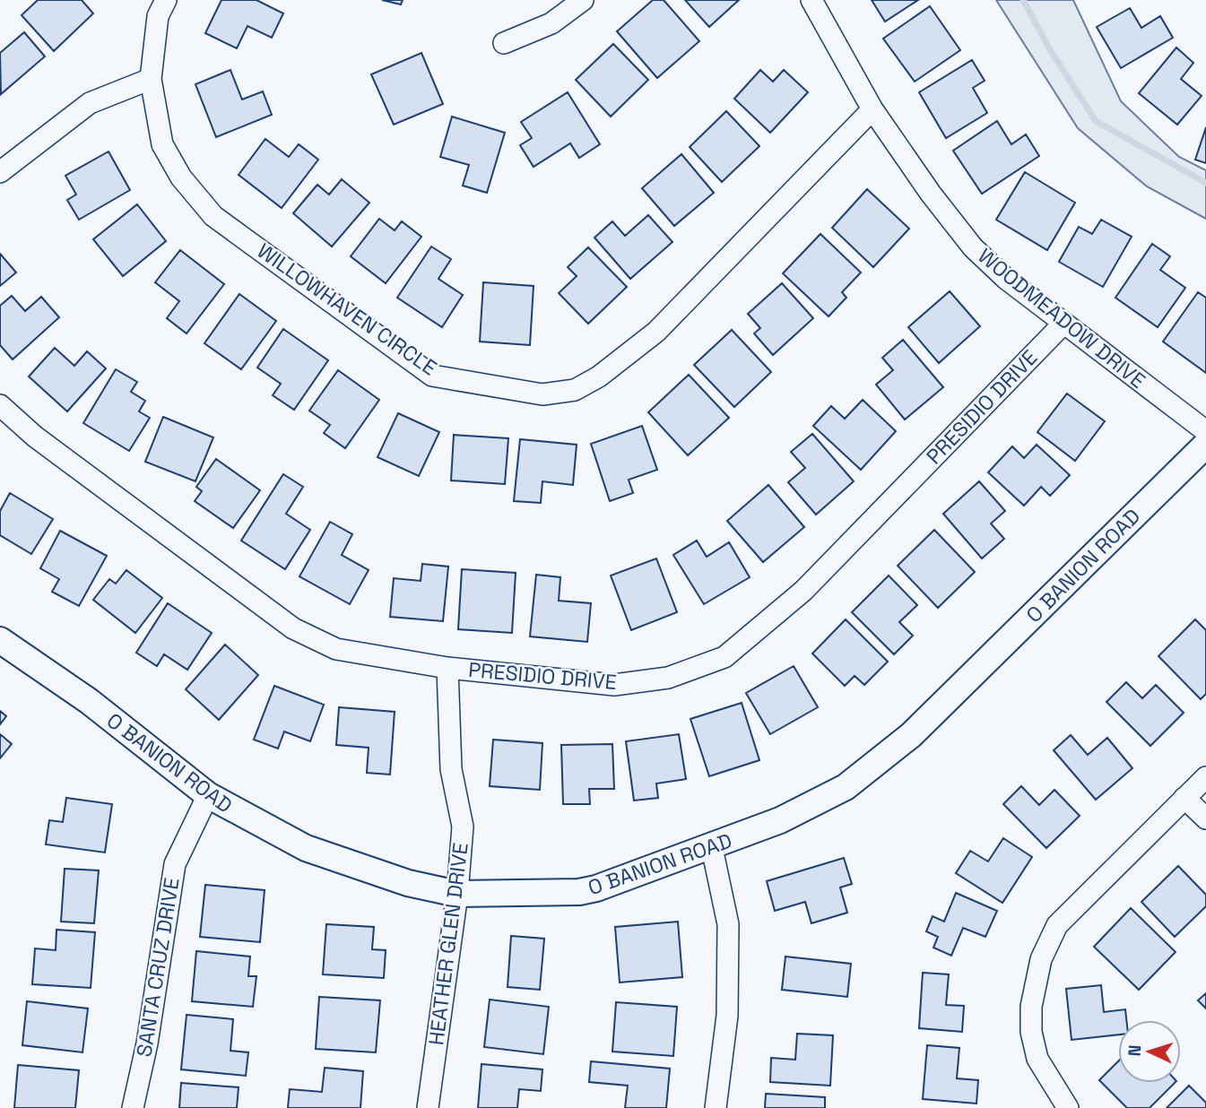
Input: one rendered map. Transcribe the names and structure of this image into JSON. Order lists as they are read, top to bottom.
{
  "streets": {
    "street": [
      "WILLOWHAVEN CIRCLE",
      "WOODMEADOW DRIVE",
      "PRESIDIO DRIVE",
      "O BANION ROAD",
      "HEATHER GLEN DRIVE",
      "SANTA CRUZ DRIVE"
    ]
  },
  "crossings": [
    ["WILLOWHAVEN CIRCLE", "WOODMEADOW DRIVE"],
    ["WOODMEADOW DRIVE", "PRESIDIO DRIVE"],
    ["PRESIDIO DRIVE", "HEATHER GLEN DRIVE"],
    ["O BANION ROAD", "HEATHER GLEN DRIVE"],
    ["O BANION ROAD", "SANTA CRUZ DRIVE"]
  ],
  "north": "left"
}
